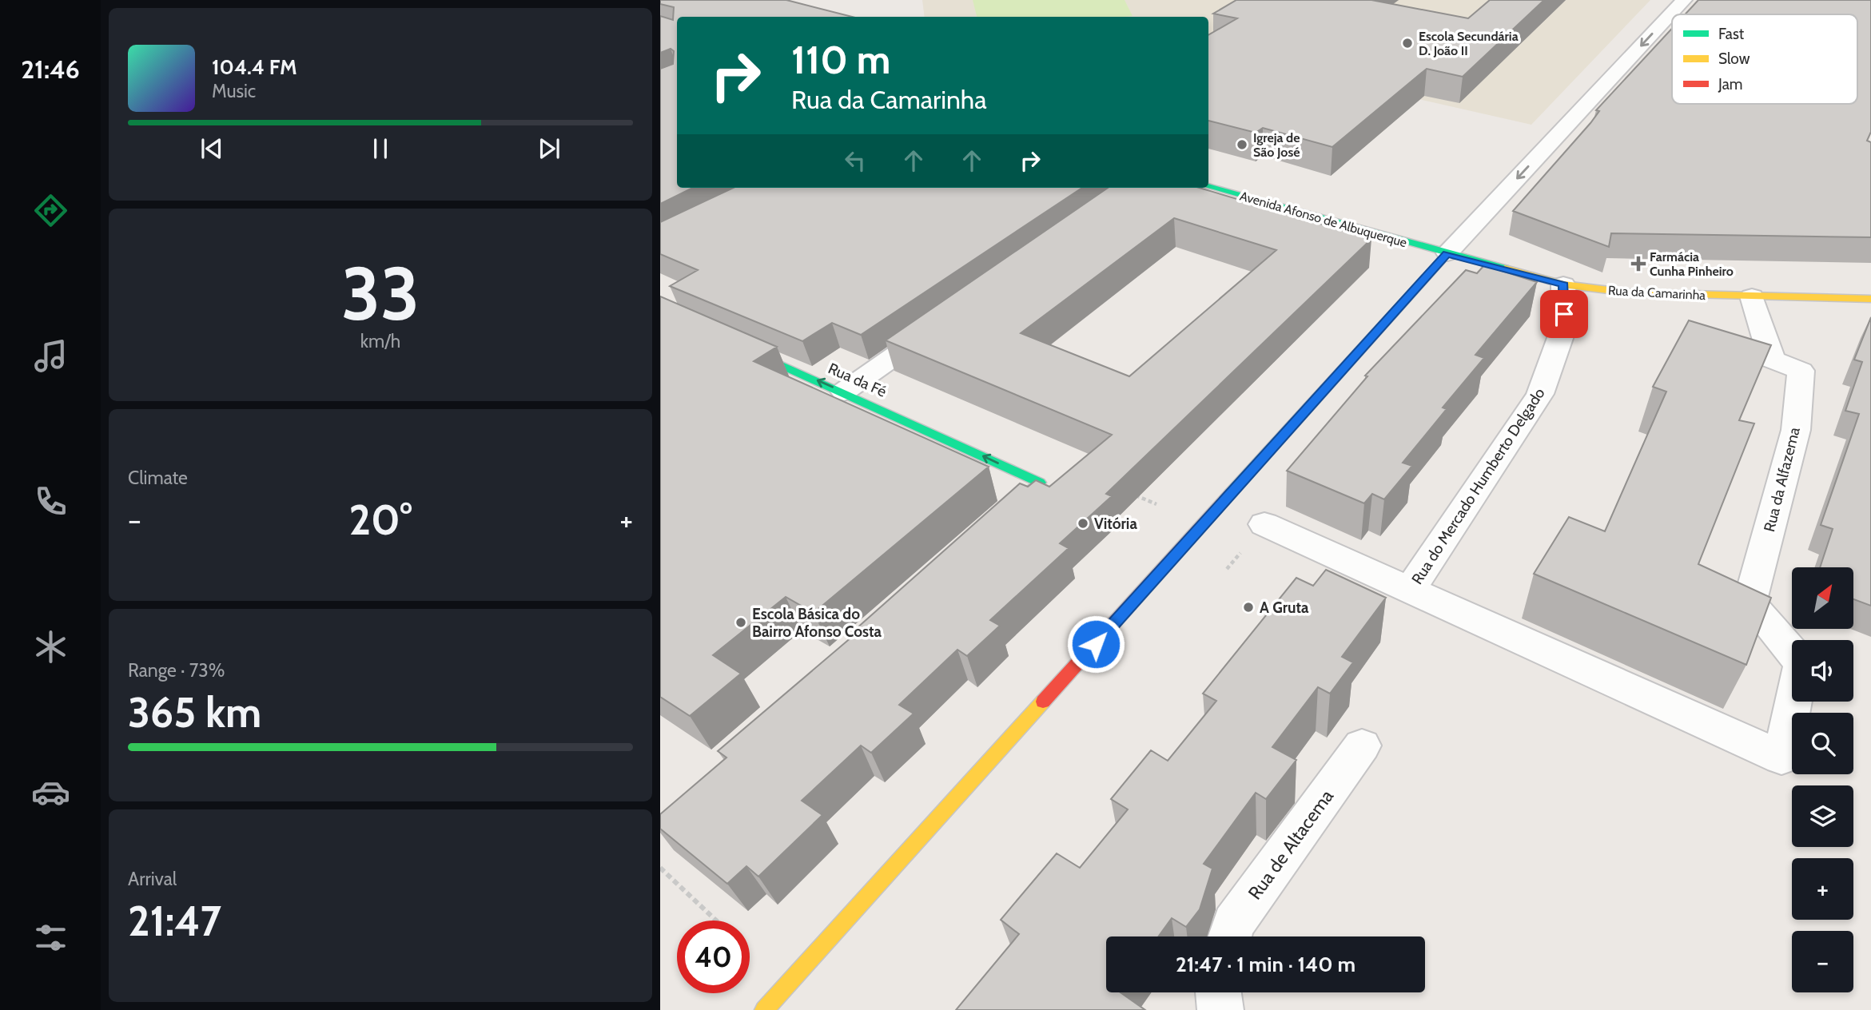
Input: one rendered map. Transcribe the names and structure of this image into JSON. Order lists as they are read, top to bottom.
{
  "streets": {
    "street": [
      "Avenida Afonso de Albuquerque",
      "Rua da Camarinha",
      "Rua da Fé",
      "Rua da Alfazema",
      "Rua do Mercado Humberto Delgado",
      "Rua de Altacema"
    ]
  },
  "crossings": [
    ["Avenida Afonso de Albuquerque", "Rua da Camarinha"],
    ["Rua da Camarinha", "Rua da Alfazema"],
    ["Rua da Camarinha", "Rua do Mercado Humberto Delgado"],
    ["Rua da Alfazema", "Rua do Mercado Humberto Delgado"]
  ],
  "one_way": ["Rua da Fé"],
  "places": {
    "other": [
      "Escola Secundária D. João II",
      "Igreja de São José",
      "Vitória",
      "A Gruta",
      "Escola Básica do Bairro Afonso Costa"
    ],
    "health": ["Farmácia Cunha Pinheiro"]
  },
  "legend": ["Fast", "Slow", "Jam"],
  "north": "top right",
  "page": {
    "tabs": "21:46",
    "turn": ["110 m", "Rua da Camarinha"],
    "song": ["104.4 FM", "Music"],
    "tile": [
      ["33", "km/h"],
      "Climate",
      ["Range · 73%", "365 km"],
      ["Arrival", "21:47"]
    ],
    "heat": ["−", "20°", "+"],
    "map_buttons": ["+", "−"],
    "limit": "40",
    "trip": "21:47 · 1 min · 140 m"
  }
}
